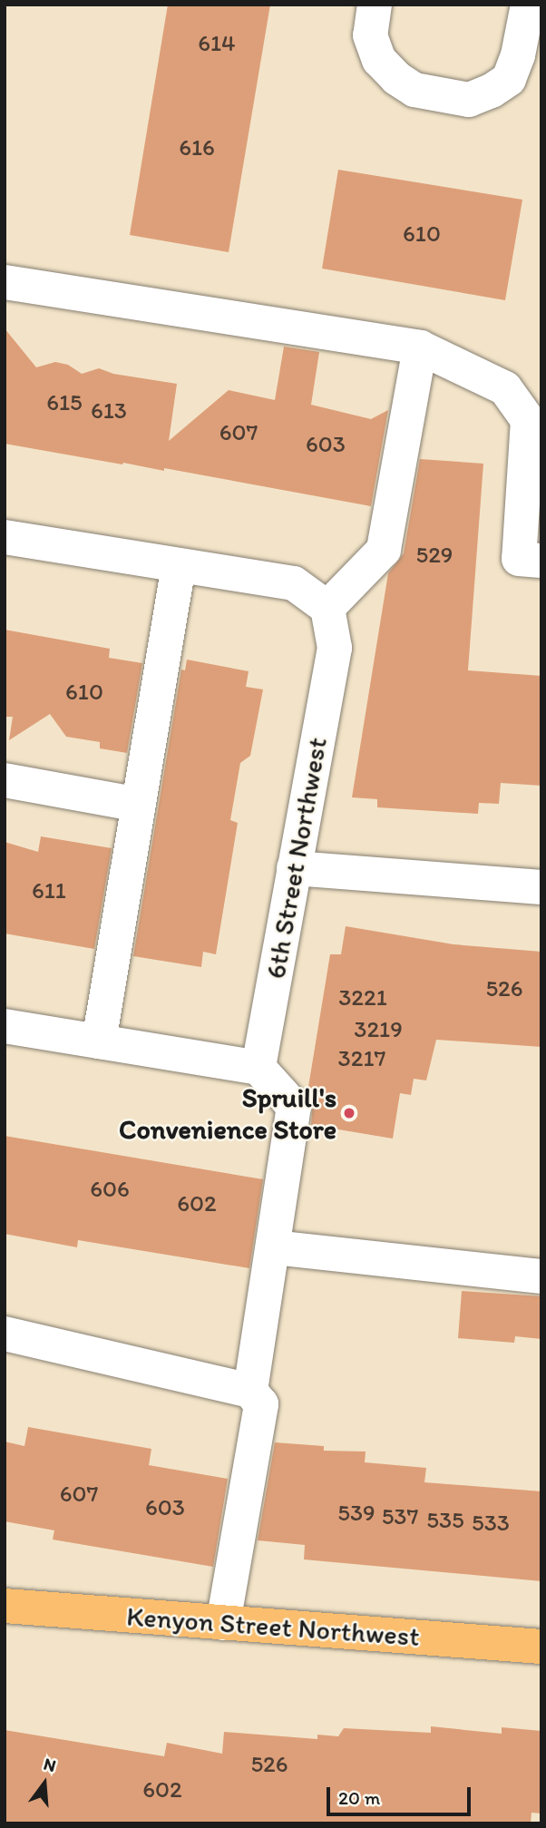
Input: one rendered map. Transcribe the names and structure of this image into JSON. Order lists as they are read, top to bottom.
{
  "streets": {
    "main road": ["Kenyon Street Northwest"],
    "street": ["6th Street Northwest"]
  },
  "places": ["Spruill's Convenience Store"],
  "house_numbers": [
    "614",
    "616",
    "610",
    "615",
    "613",
    "607",
    "603",
    "529",
    "610",
    "611",
    "526",
    "3221",
    "3219",
    "3217",
    "606",
    "602",
    "607",
    "603",
    "539",
    "537",
    "535",
    "533",
    "526",
    "602"
  ],
  "scale_bar": "20 m",
  "north": "top"
}
